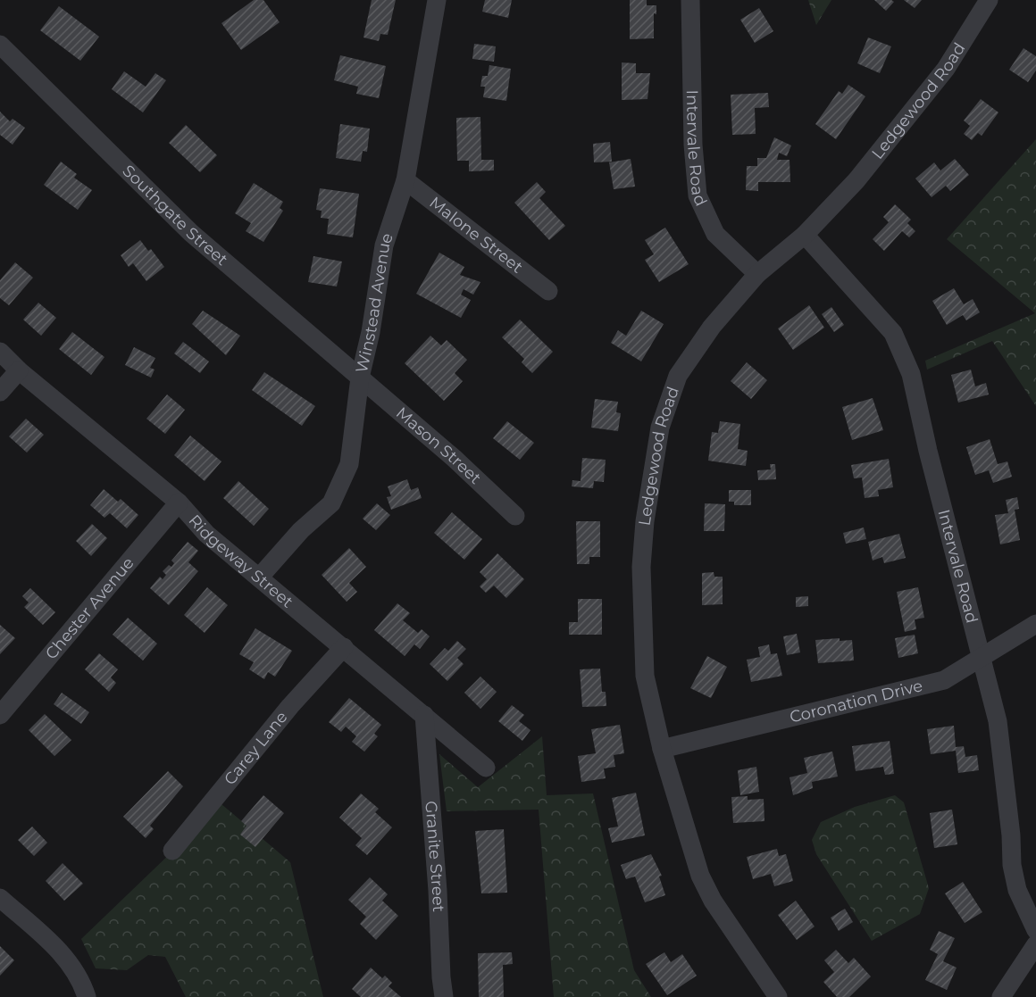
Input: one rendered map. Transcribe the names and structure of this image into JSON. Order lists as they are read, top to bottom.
{
  "streets": {
    "street": [
      "Ledgewood Road",
      "Intervale Road",
      "Southgate Street",
      "Malone Street",
      "Winstead Avenue",
      "Mason Street",
      "Ridgeway Street",
      "Chester Avenue",
      "Coronation Drive",
      "Carey Lane",
      "Granite Street"
    ]
  },
  "crossings": [
    ["Ledgewood Road", "Intervale Road"],
    ["Ledgewood Road", "Coronation Drive"],
    ["Intervale Road", "Coronation Drive"],
    ["Southgate Street", "Winstead Avenue"],
    ["Southgate Street", "Mason Street"],
    ["Malone Street", "Winstead Avenue"],
    ["Winstead Avenue", "Mason Street"],
    ["Winstead Avenue", "Ridgeway Street"],
    ["Ridgeway Street", "Chester Avenue"],
    ["Ridgeway Street", "Carey Lane"],
    ["Ridgeway Street", "Granite Street"]
  ]
}
